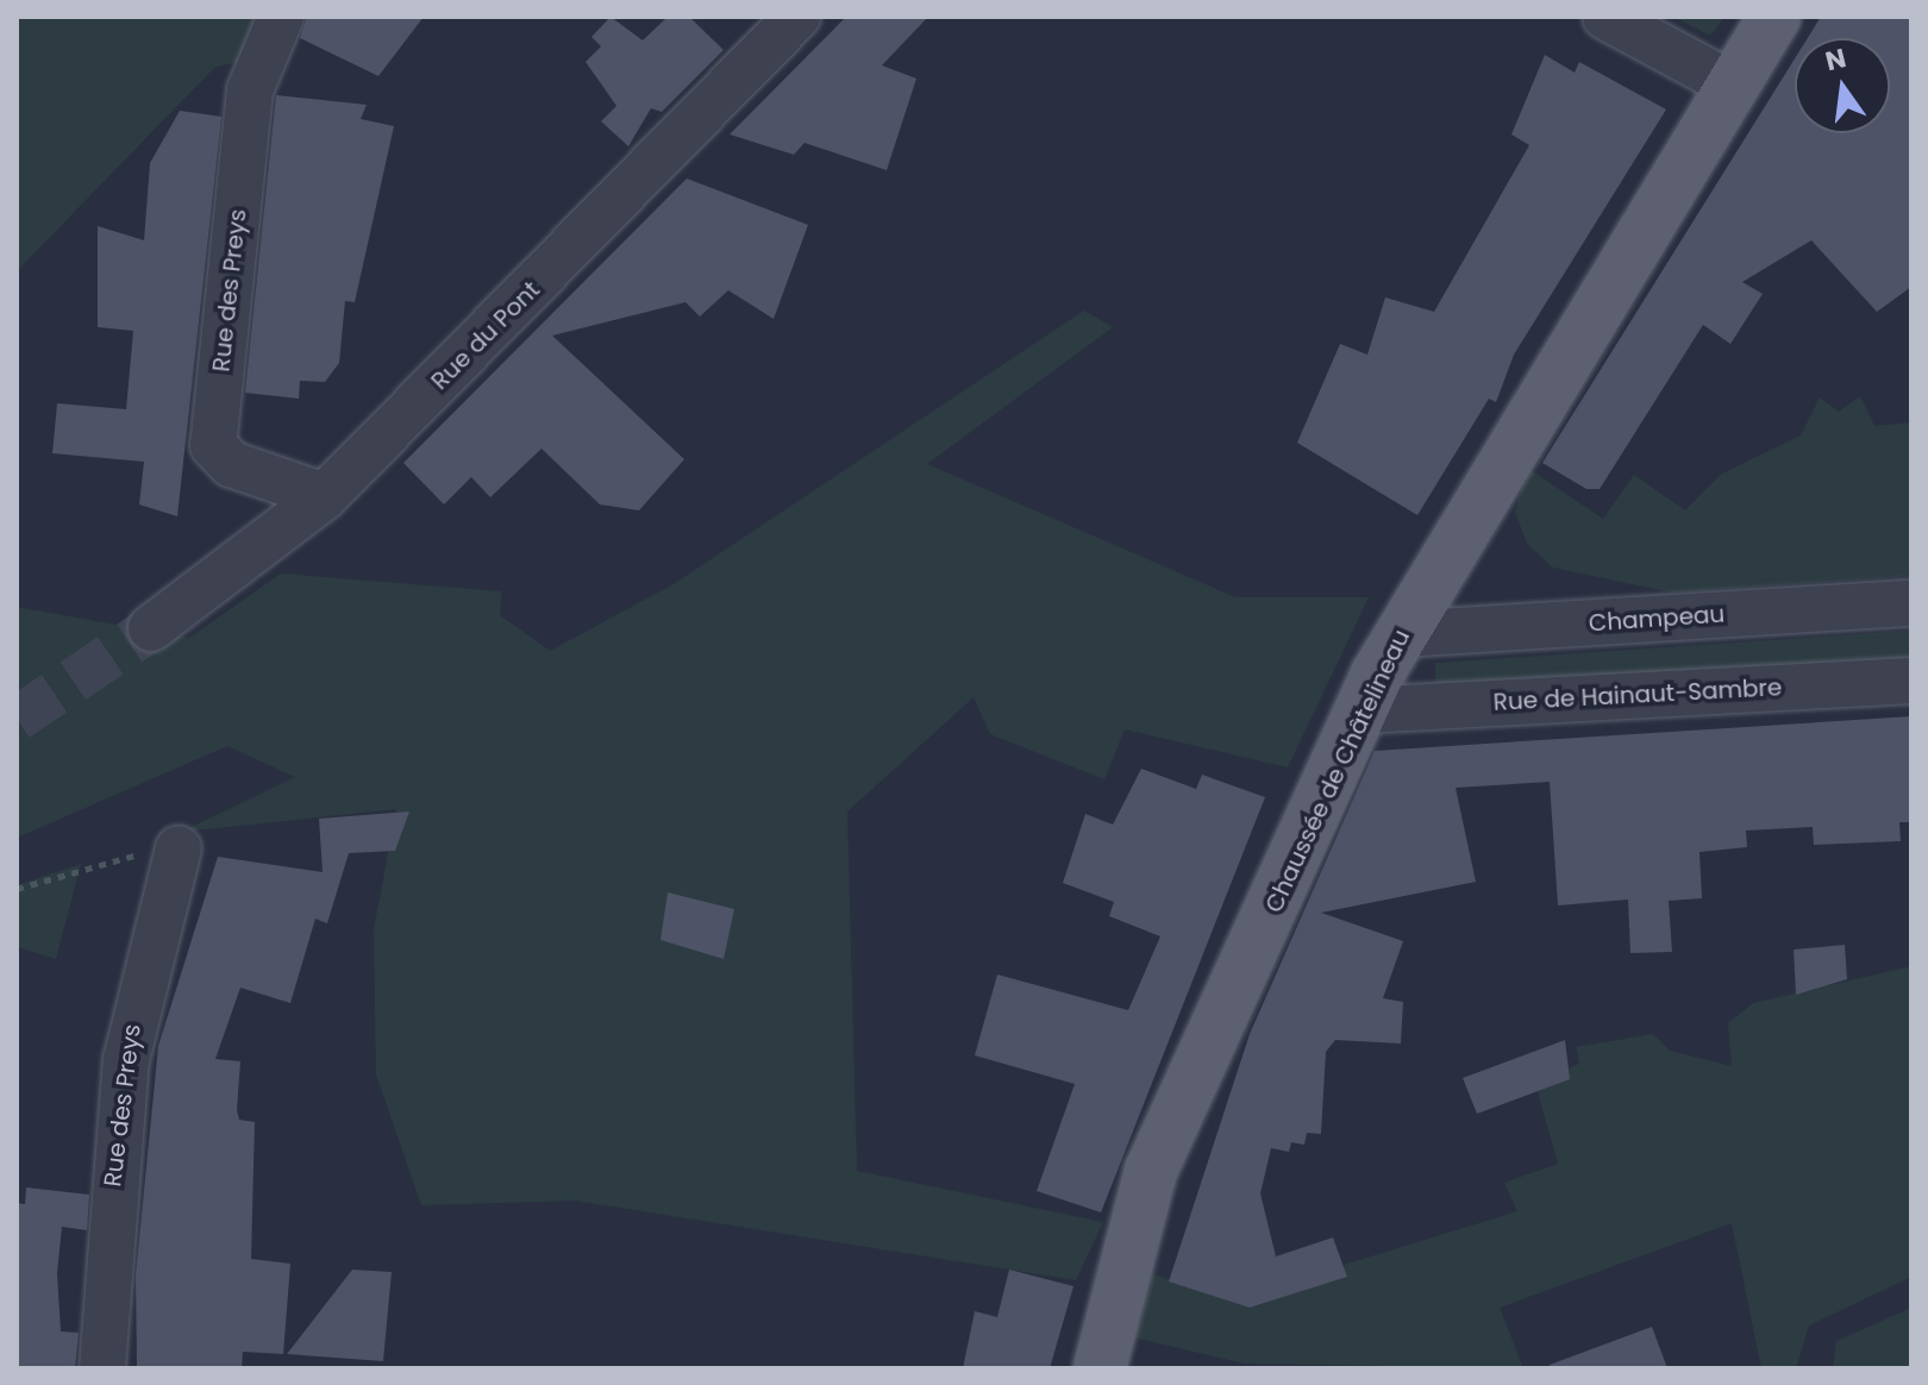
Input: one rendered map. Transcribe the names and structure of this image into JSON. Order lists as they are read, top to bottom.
{
  "streets": {
    "main road": ["Chaussée de Châtelineau"],
    "street": [
      "Rue des Preys",
      "Rue du Pont",
      "Champeau",
      "Rue de Hainaut-Sambre"
    ]
  },
  "crossings": [
    ["Rue des Preys", "Rue du Pont"],
    ["Champeau", "Chaussée de Châtelineau"],
    ["Rue de Hainaut-Sambre", "Chaussée de Châtelineau"]
  ],
  "north": "top"
}
